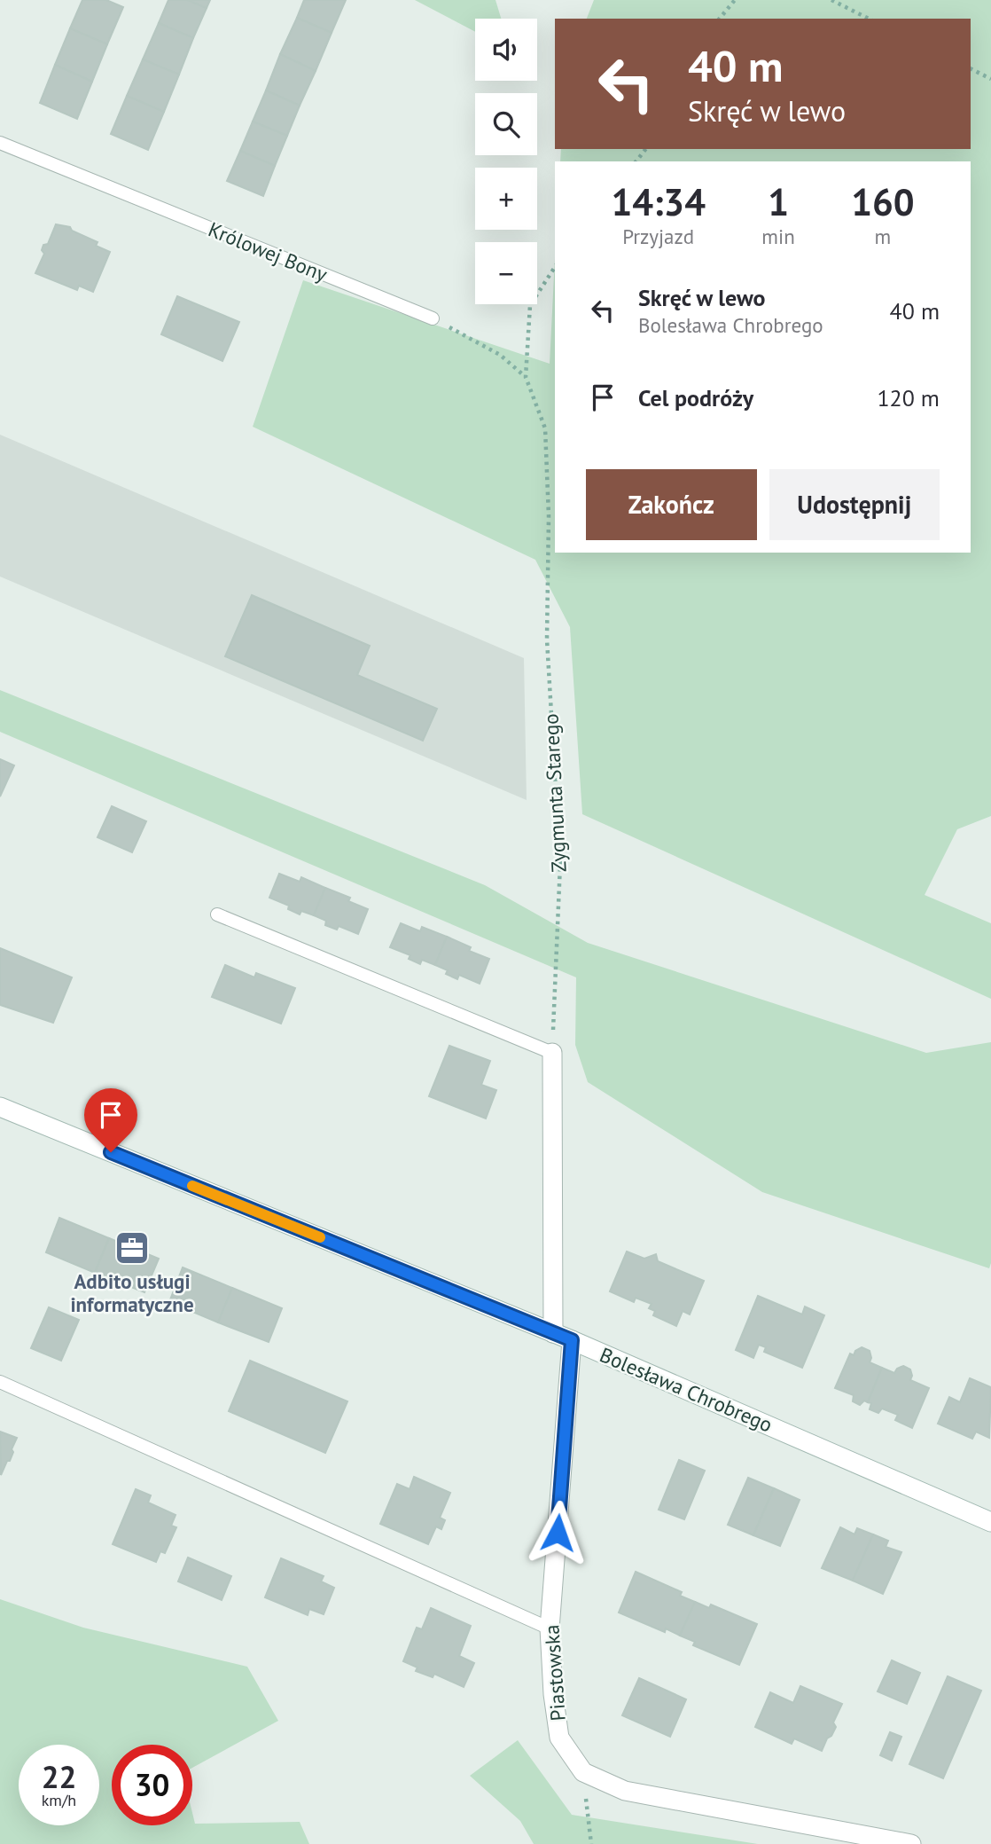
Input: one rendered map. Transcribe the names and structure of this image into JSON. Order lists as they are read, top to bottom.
{
  "streets": {
    "street": ["Bolesława Chrobrego", "Piastowska"],
    "lane": ["Królowej Bony"],
    "path": ["Zygmunta Starego"]
  },
  "crossings": [
    ["Bolesława Chrobrego", "Piastowska"]
  ],
  "places": {
    "office": ["Adbito usługi informatyczne"]
  },
  "page": {
    "map_buttons": ["+", "−"],
    "turn": ["40 m", "Skręć w lewo"],
    "eta": [
      "14:34",
      "Przyjazd",
      "1",
      "min",
      "160",
      "m"
    ],
    "list": [
      {
        "name": "Skręć w lewo",
        "note": "Bolesława Chrobrego",
        "value": "40 m"
      },
      {
        "name": "Cel podróży",
        "value": "120 m"
      }
    ],
    "buttons": ["Zakończ", "Udostępnij"],
    "speed": "22 km/h",
    "limit": "30"
  }
}
